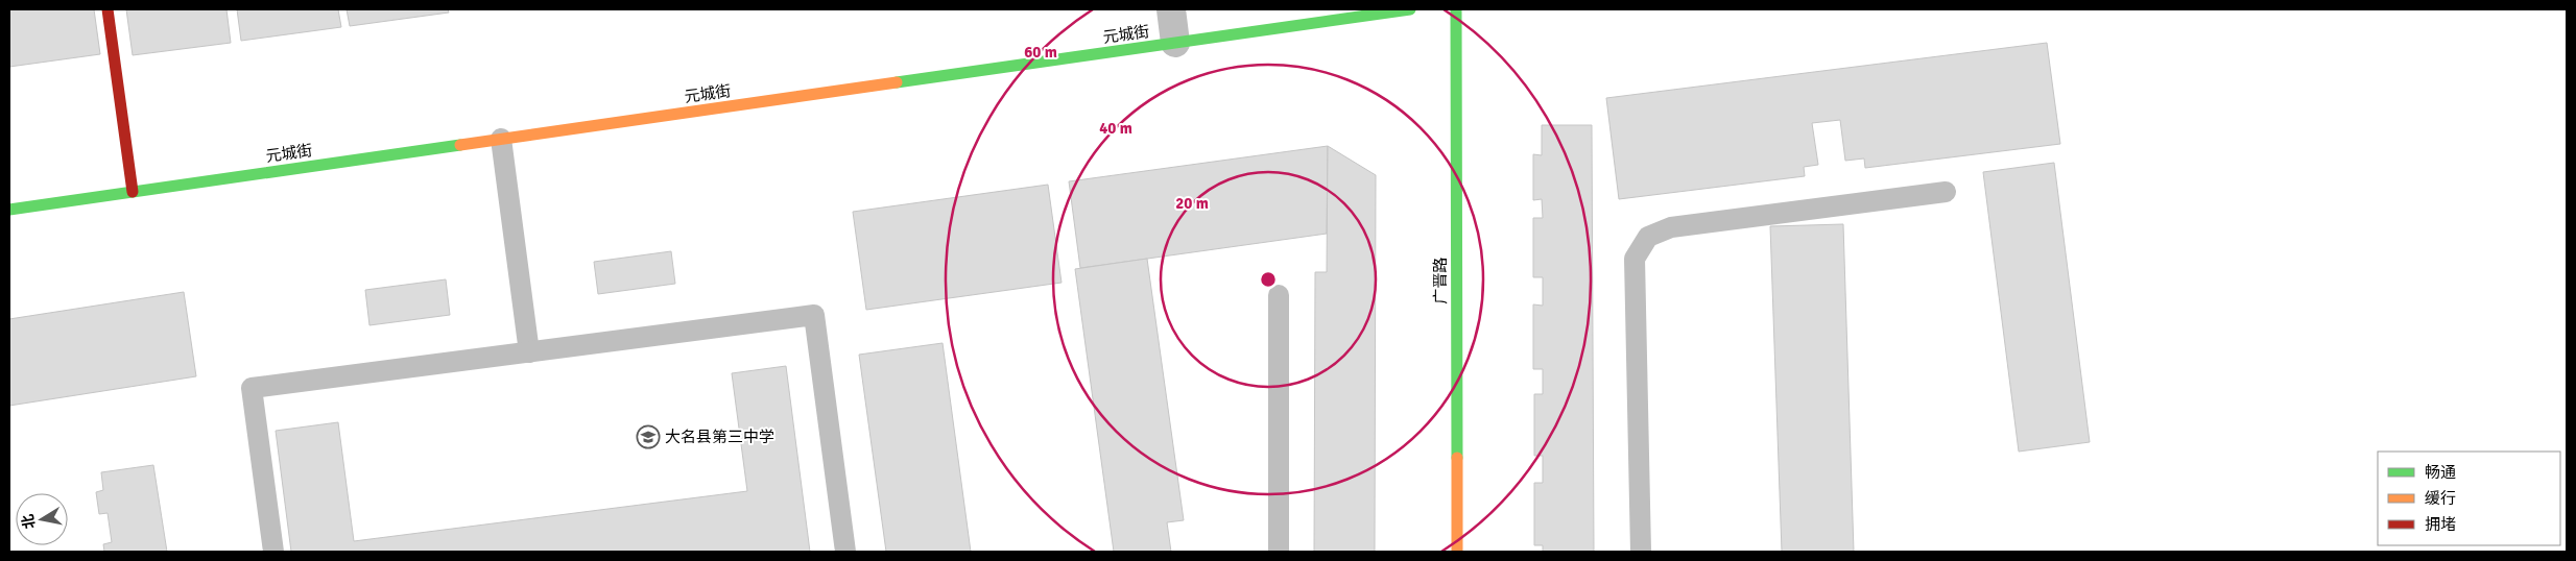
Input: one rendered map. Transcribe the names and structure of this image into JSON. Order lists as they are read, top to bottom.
{
  "streets": {
    "street": ["元城街", "广晋路"]
  },
  "places": {
    "school or university": ["大名县第三中学"]
  },
  "legend": ["畅通", "缓行", "拥堵"],
  "north": "left",
  "rings": ["60 m", "40 m", "20 m"]
}
